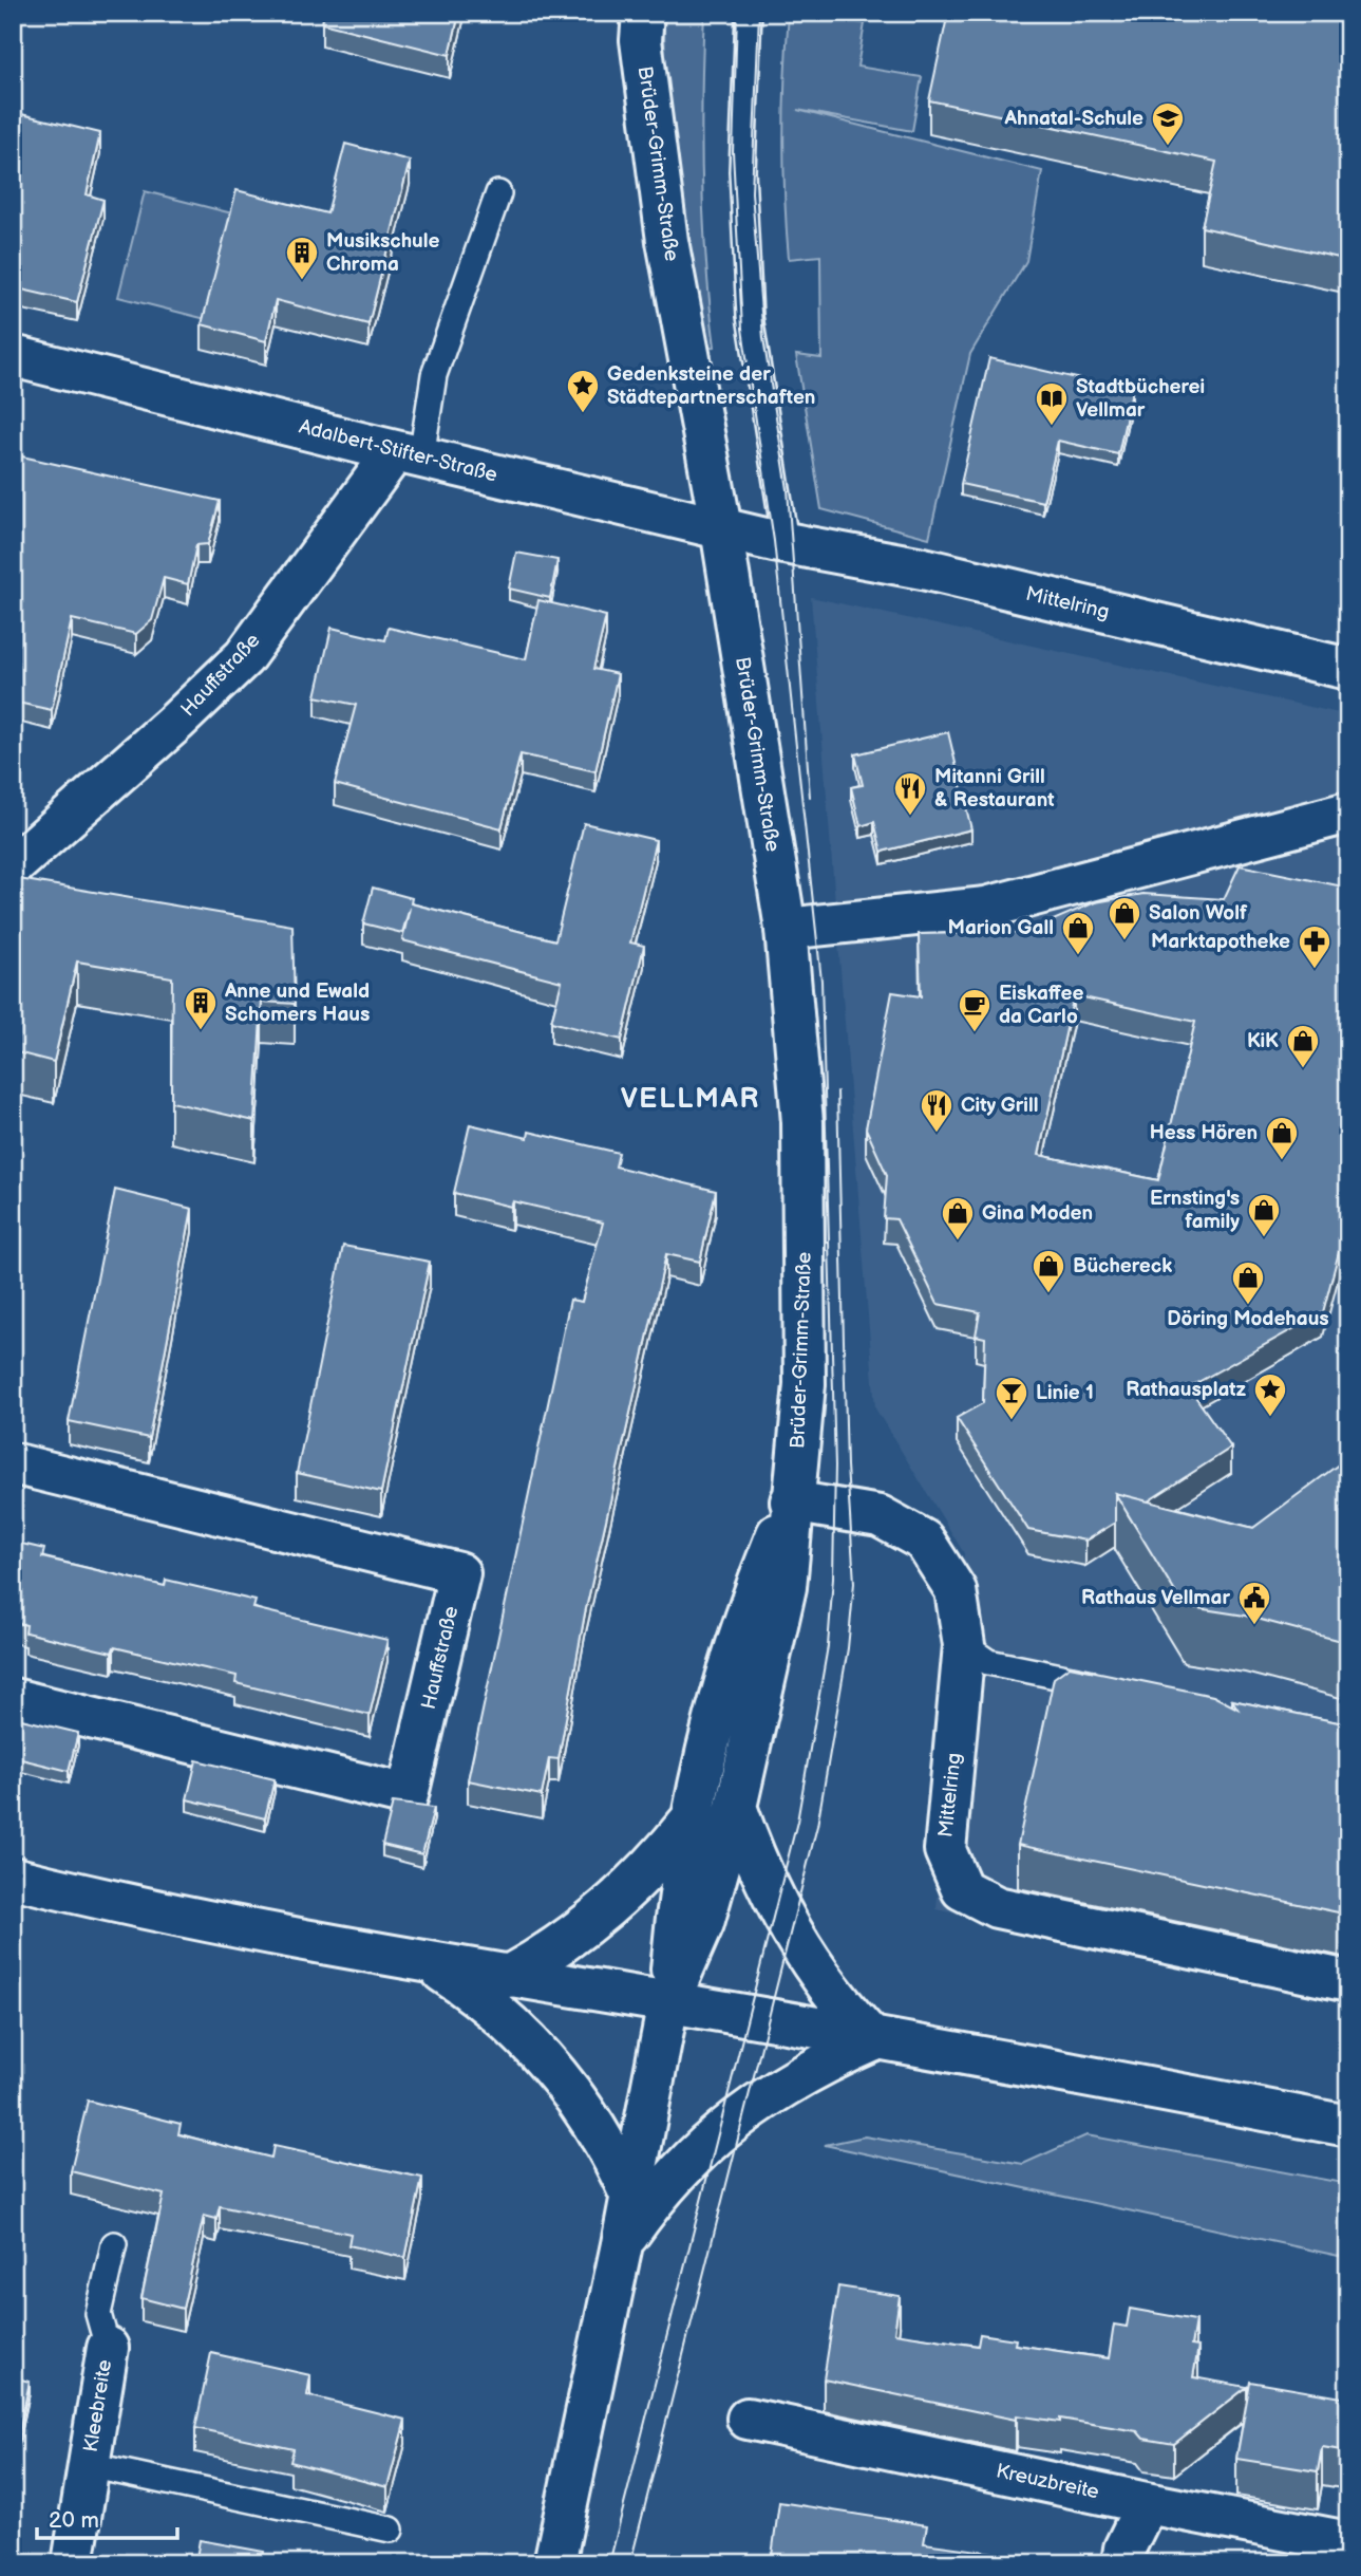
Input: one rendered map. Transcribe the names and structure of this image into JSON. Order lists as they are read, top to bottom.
{
  "streets": {
    "street": [
      "Brüder-Grimm-Straße",
      "Adalbert-Stifter-Straße",
      "Mittelring",
      "Hauffstraße",
      "Kleebreite",
      "Kreuzbreite"
    ]
  },
  "crossings": [
    ["Brüder-Grimm-Straße", "Adalbert-Stifter-Straße"],
    ["Brüder-Grimm-Straße", "Mittelring"],
    ["Adalbert-Stifter-Straße", "Mittelring"],
    ["Adalbert-Stifter-Straße", "Hauffstraße"]
  ],
  "districts": ["VELLMAR"],
  "places": {
    "school or university": ["Ahnatal-Schule"],
    "building": ["Musikschule Chroma", "Anne und Ewald Schomers Haus"],
    "place": ["Gedenksteine der Städtepartnerschaften", "Rathausplatz"],
    "library": ["Stadtbücherei Vellmar"],
    "restaurant": ["Mitanni Grill & Restaurant", "City Grill"],
    "shop": [
      "Salon Wolf",
      "Marion Gall",
      "KiK",
      "Hess Hören",
      "Ernsting's family",
      "Gina Moden",
      "Büchereck",
      "Döring Modehaus"
    ],
    "pharmacy": ["Marktapotheke"],
    "cafe": ["Eiskaffee da Carlo"],
    "bar": ["Linie 1"],
    "public building": ["Rathaus Vellmar"]
  },
  "scale_bar": "20 m"
}
